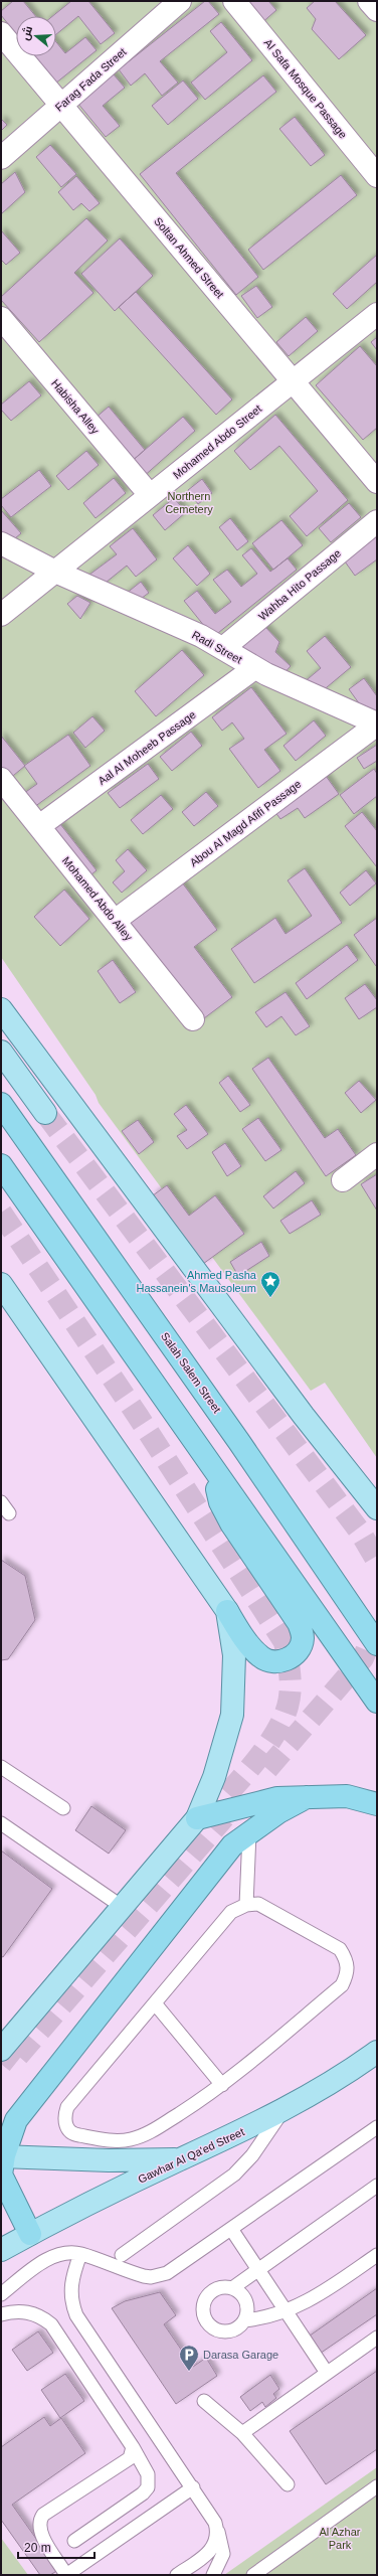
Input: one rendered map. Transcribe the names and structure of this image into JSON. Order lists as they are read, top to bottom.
{
  "streets": {
    "highway": ["Salah Salem Street"],
    "main road": ["Gawhar Al Qa'ed Street"],
    "street": [
      "Farag Fada Street",
      "Al Safa Mosque Passage",
      "Soltan Ahmed Street",
      "Habisha Alley",
      "Mohamed Abdo Street",
      "Wahba Hito Passage",
      "Radi Street",
      "Aal Al Moheeb Passage",
      "Abou Al Magd Afifi Passage",
      "Mohamed Abdo Alley"
    ]
  },
  "crossings": [
    ["Farag Fada Street", "Soltan Ahmed Street"],
    ["Soltan Ahmed Street", "Mohamed Abdo Street"],
    ["Habisha Alley", "Mohamed Abdo Street"],
    ["Mohamed Abdo Street", "Radi Street"],
    ["Wahba Hito Passage", "Radi Street"],
    ["Radi Street", "Aal Al Moheeb Passage"],
    ["Radi Street", "Abou Al Magd Afifi Passage"],
    ["Aal Al Moheeb Passage", "Mohamed Abdo Alley"],
    ["Abou Al Magd Afifi Passage", "Mohamed Abdo Alley"]
  ],
  "parks": ["Northern Cemetery", "Al Azhar Park"],
  "places": {
    "place": ["Ahmed Pasha Hassanein's Mausoleum"],
    "parking": ["Darasa Garage"]
  },
  "scale_bar": "20 m",
  "north": "left"
}
